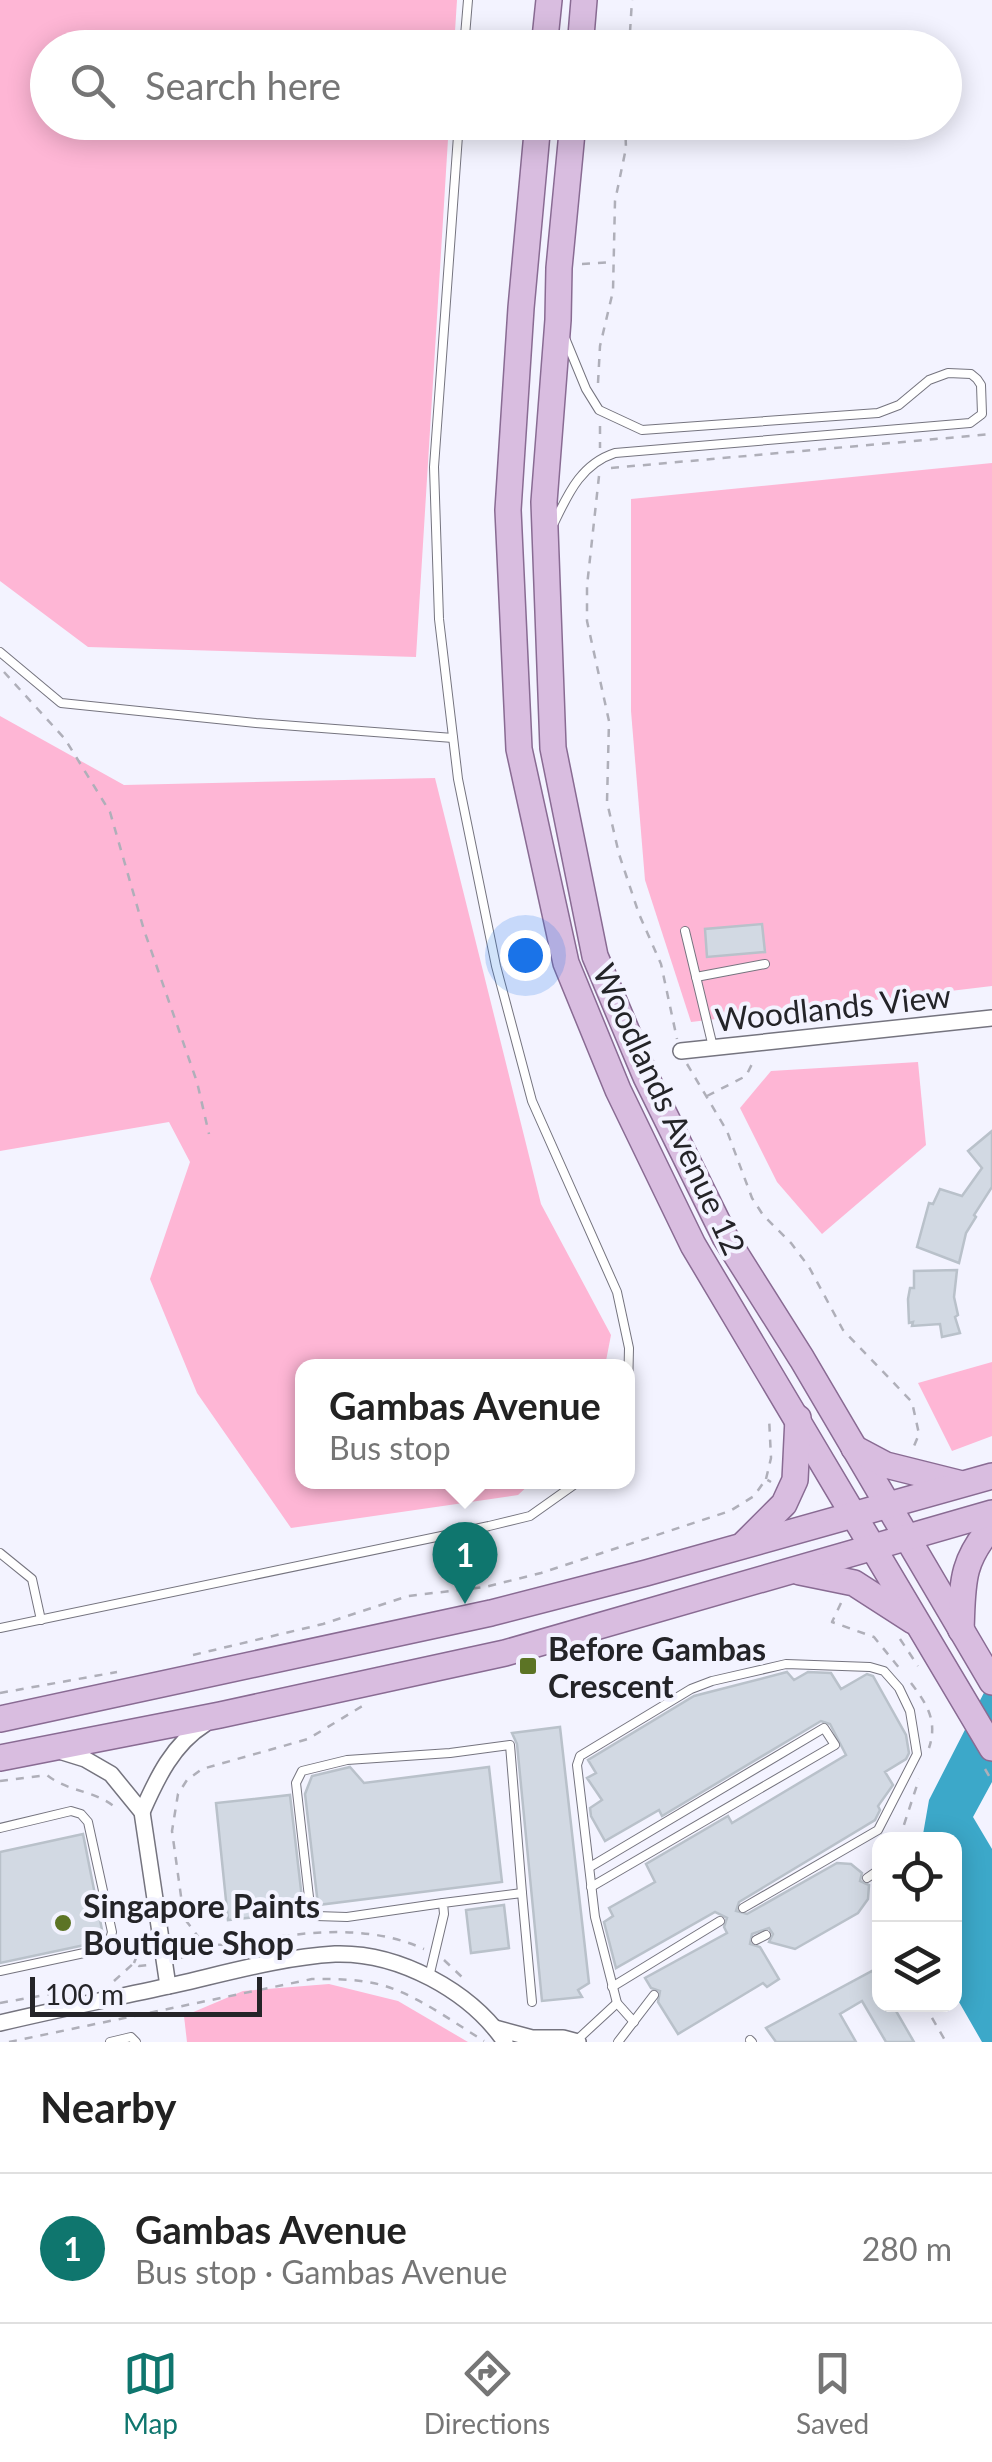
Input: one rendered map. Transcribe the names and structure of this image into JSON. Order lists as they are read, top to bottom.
{
  "streets": {
    "main road": ["Woodlands Avenue 12"],
    "street": ["Woodlands View"]
  },
  "places": {
    "transit": ["Before Gambas Crescent"],
    "other": ["Singapore Paints Boutique Shop"]
  },
  "scale_bar": "100 m",
  "page": {
    "search": "Search here",
    "popup": ["Gambas Avenue", "Bus stop"],
    "pins": "1",
    "scale": "100 m",
    "heading": "Nearby",
    "list": [
      {
        "mark": "1",
        "name": "Gambas Avenue",
        "note": "Bus stop · Gambas Avenue",
        "value": "280 m"
      }
    ],
    "nav": ["Map", "Directions", "Saved"]
  }
}
